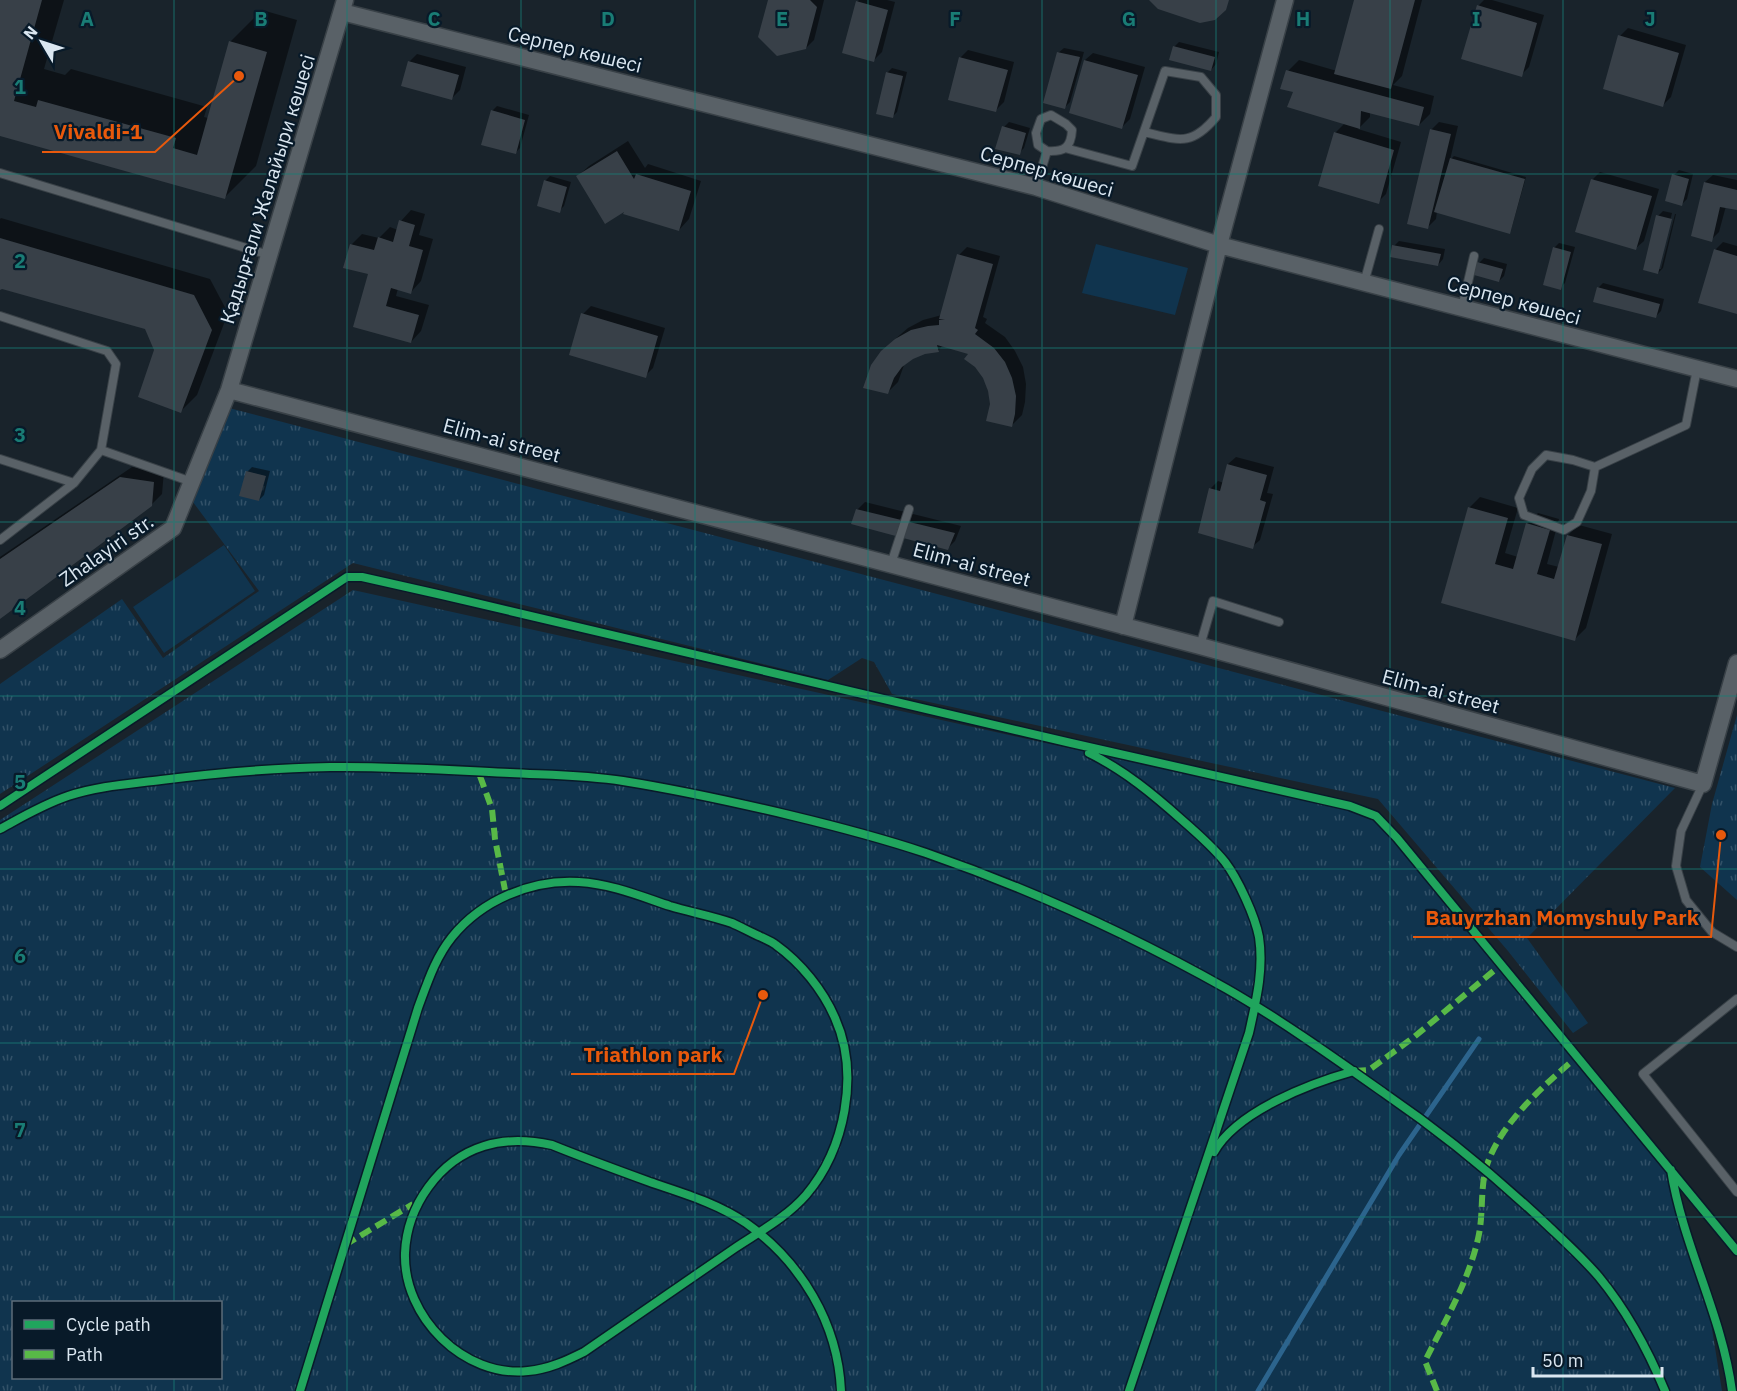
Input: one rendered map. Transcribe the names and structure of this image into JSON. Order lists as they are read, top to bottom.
{
  "streets": {
    "street": [
      "Серпер көшесі",
      "Қадырғали Жалайыри көшесі",
      "Elim-ai street",
      "Zhalayiri str."
    ]
  },
  "crossings": [
    ["Серпер көшесі", "Қадырғали Жалайыри көшесі"],
    ["Қадырғали Жалайыри көшесі", "Elim-ai street"],
    ["Қадырғали Жалайыри көшесі", "Zhalayiri str."],
    ["Elim-ai street", "Zhalayiri str."]
  ],
  "places": ["Vivaldi-1", "Bauyrzhan Momyshuly Park", "Triathlon park"],
  "legend": ["Cycle path", "Path"],
  "scale_bar": "50 m",
  "north": "top left",
  "grid": {
    "columns": [
      "A",
      "B",
      "C",
      "D",
      "E",
      "F",
      "G",
      "H",
      "I",
      "J"
    ],
    "rows": [
      "1",
      "2",
      "3",
      "4",
      "5",
      "6",
      "7"
    ]
  }
}
